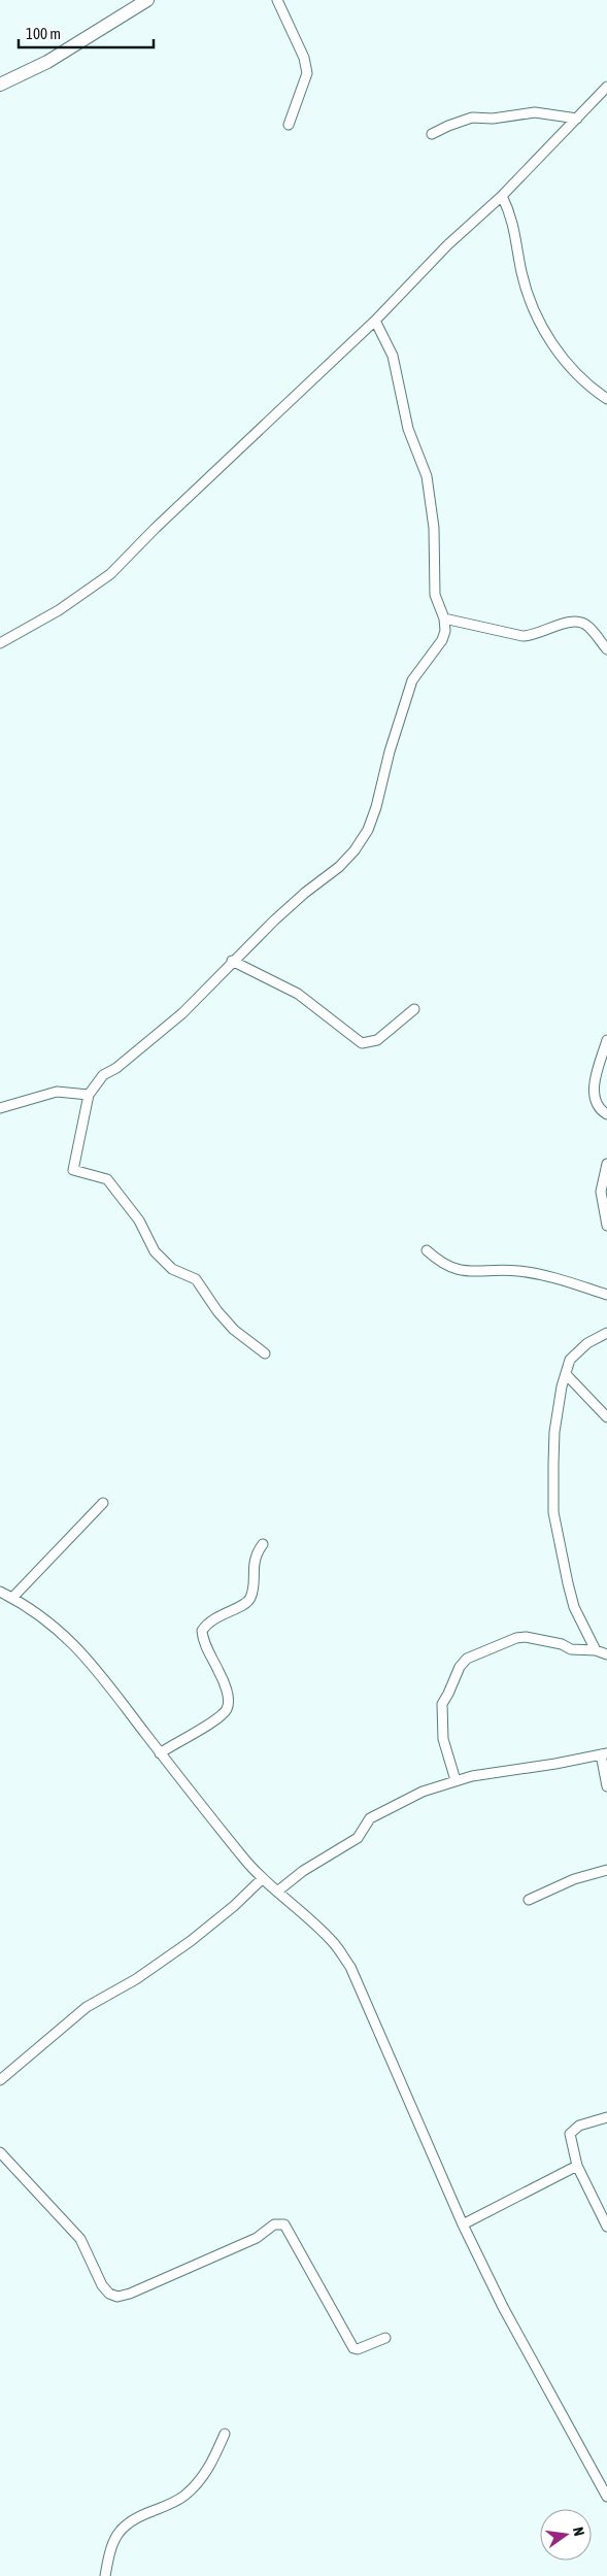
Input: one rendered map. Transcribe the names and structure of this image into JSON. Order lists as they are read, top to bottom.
{
  "scale_bar": "100 m",
  "north": "right"
}
